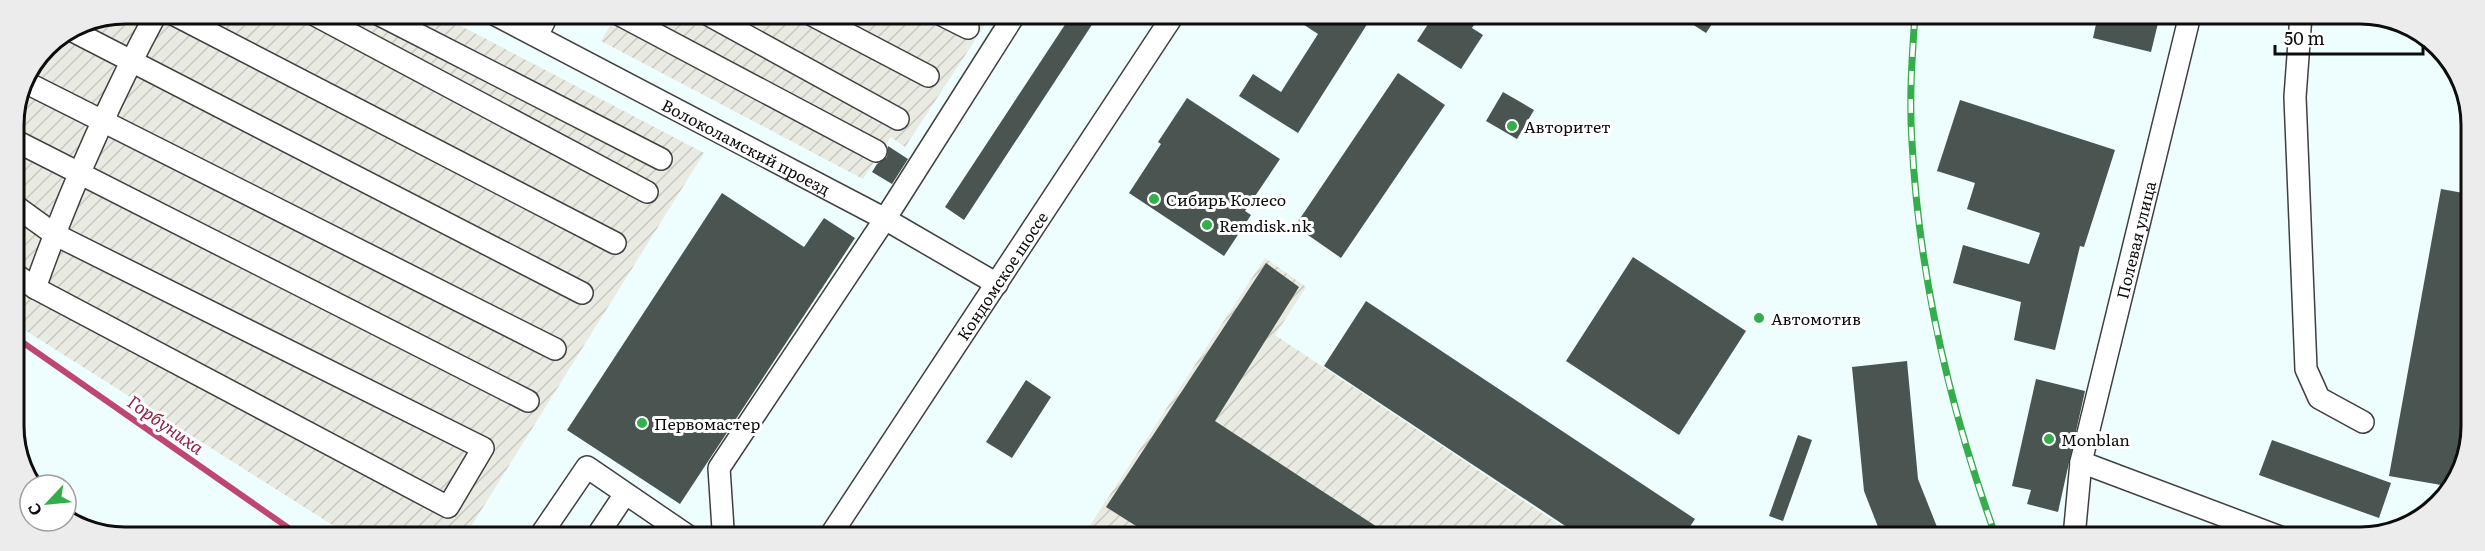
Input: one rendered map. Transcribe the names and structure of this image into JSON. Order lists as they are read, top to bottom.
{
  "streets": {
    "street": ["Волоколамский проезд", "Полевая улица", "Кондомское шоссе"]
  },
  "crossings": [
    ["Волоколамский проезд", "Кондомское шоссе"]
  ],
  "water": ["Горбуниха"],
  "places": [
    "Авторитет",
    "Сибирь Колесо",
    "Remdisk.nk",
    "Автомотив",
    "Первомастер",
    "Monblan"
  ],
  "scale_bar": "50 m",
  "north": "bottom left"
}
